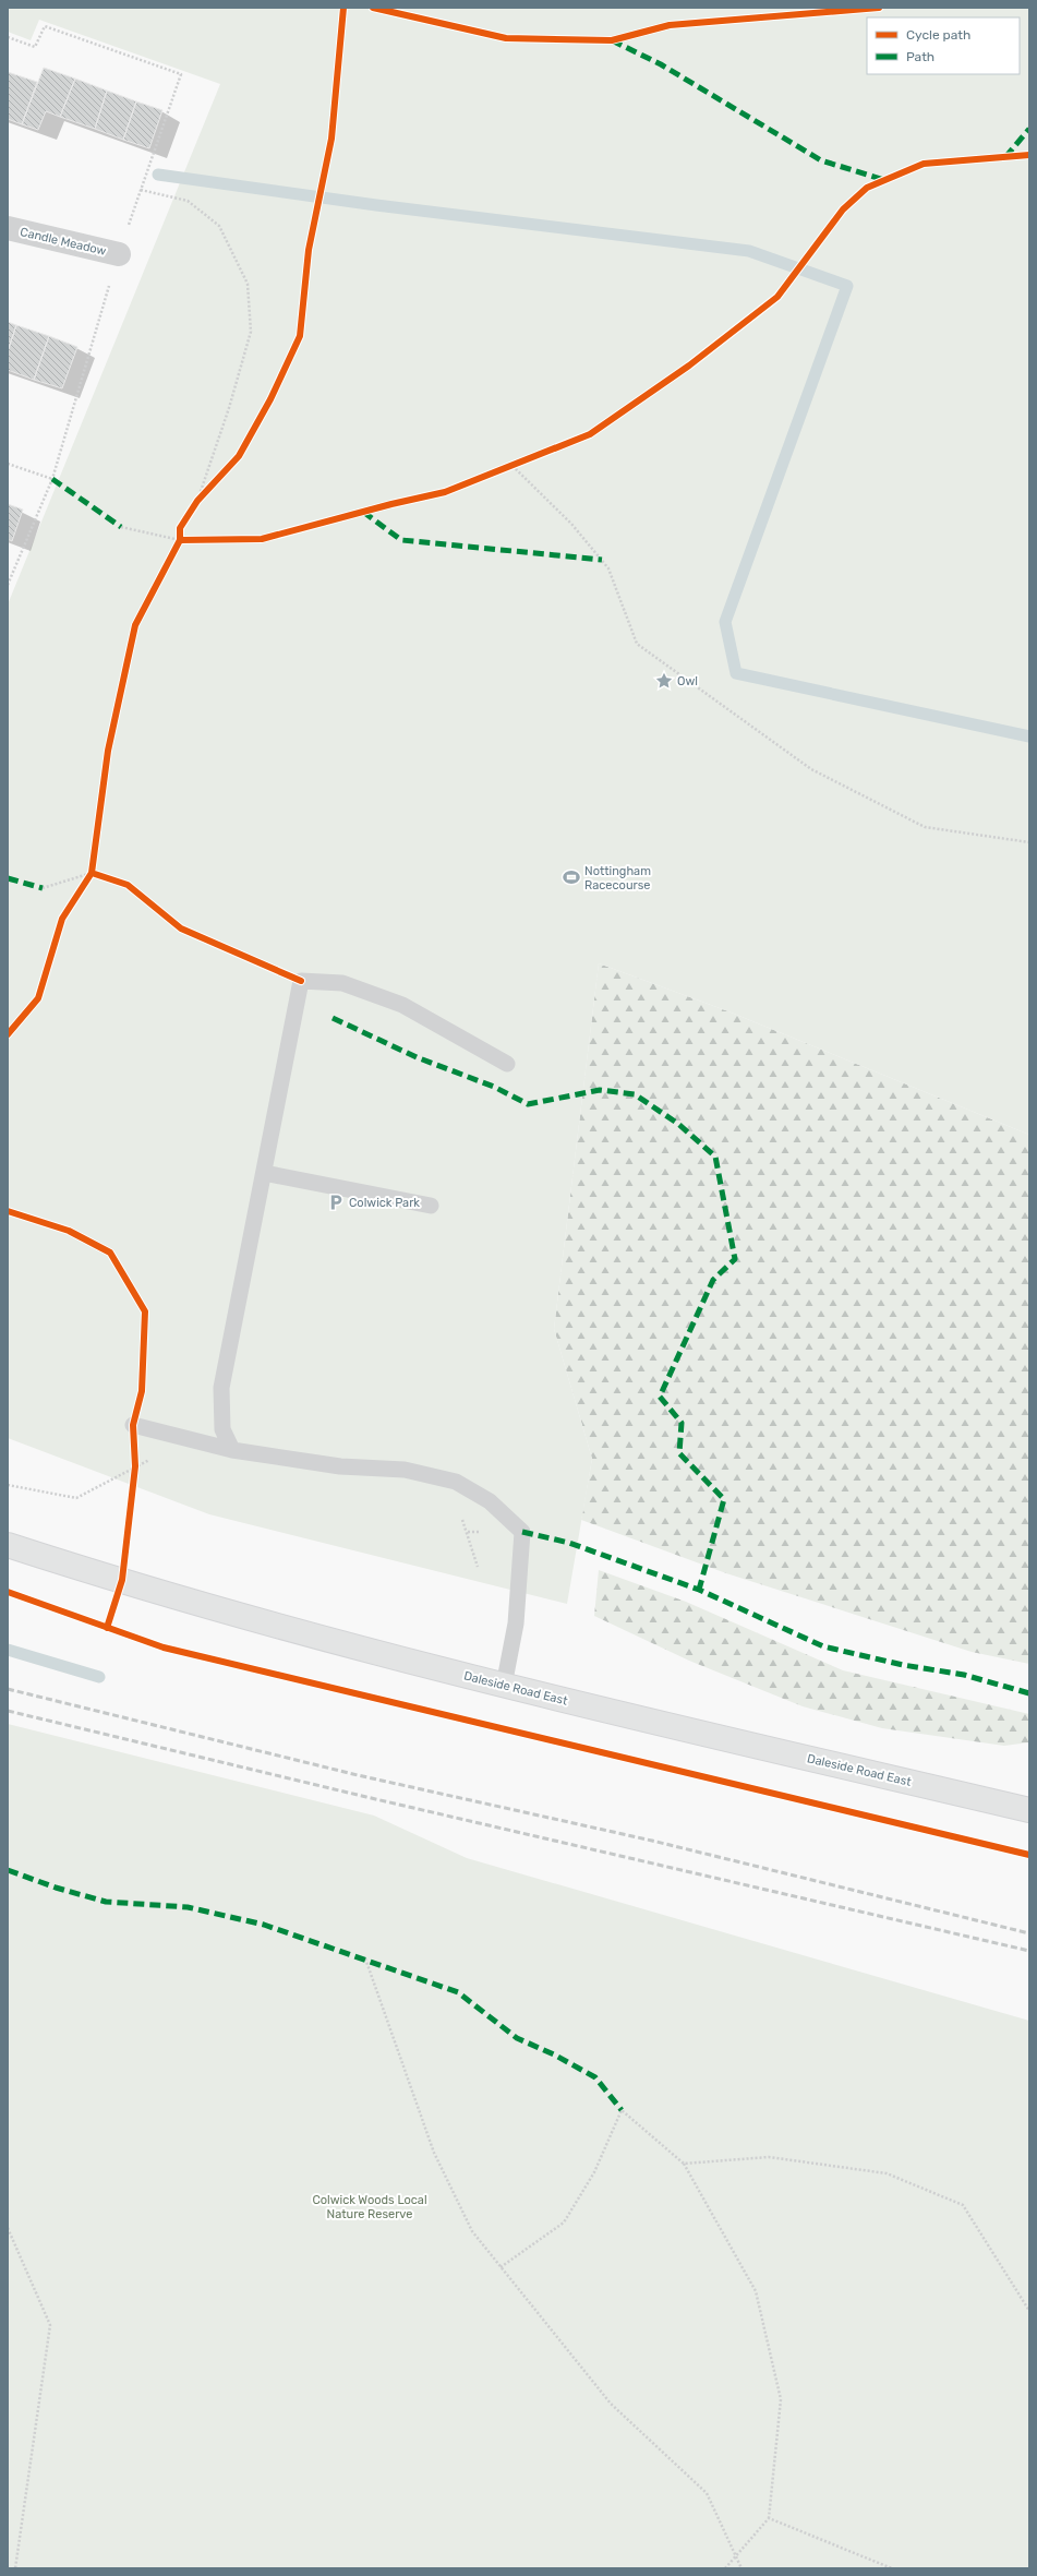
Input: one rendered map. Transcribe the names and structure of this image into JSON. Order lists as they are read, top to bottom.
{
  "streets": {
    "main road": ["Daleside Road East"],
    "street": ["Candle Meadow"]
  },
  "parks": ["Colwick Woods Local Nature Reserve"],
  "places": {
    "place": ["Owl"],
    "sports": ["Nottingham Racecourse"],
    "parking": ["Colwick Park"]
  },
  "legend": ["Cycle path", "Path"]
}
